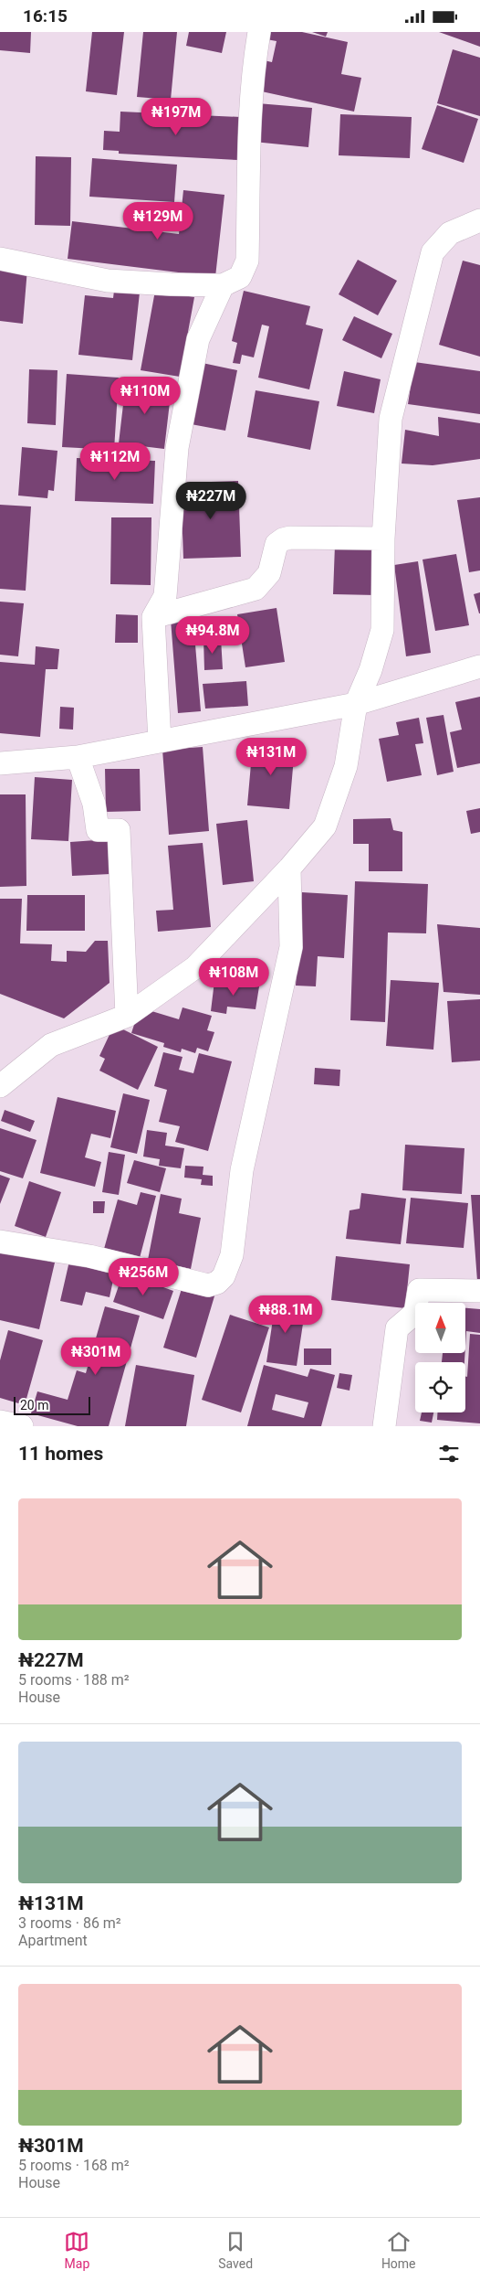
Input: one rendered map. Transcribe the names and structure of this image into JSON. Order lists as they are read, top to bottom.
{
  "scale_bar": "20 m",
  "north": "top",
  "page": {
    "status": "16:15",
    "price": [
      "₦197M",
      "₦129M",
      "₦110M",
      "₦112M",
      "₦227M",
      "₦94.8M",
      "₦131M",
      "₦108M",
      "₦256M",
      "₦88.1M",
      "₦301M"
    ],
    "scale": "20 m",
    "heading": "11 homes",
    "list": [
      {
        "name": "₦227M",
        "note": "5 rooms · 188 m² · House"
      },
      {
        "name": "₦131M",
        "note": "3 rooms · 86 m² · Apartment"
      },
      {
        "name": "₦301M",
        "note": "5 rooms · 168 m² · House"
      }
    ],
    "tabs": ["Map", "Saved", "Home"]
  }
}
